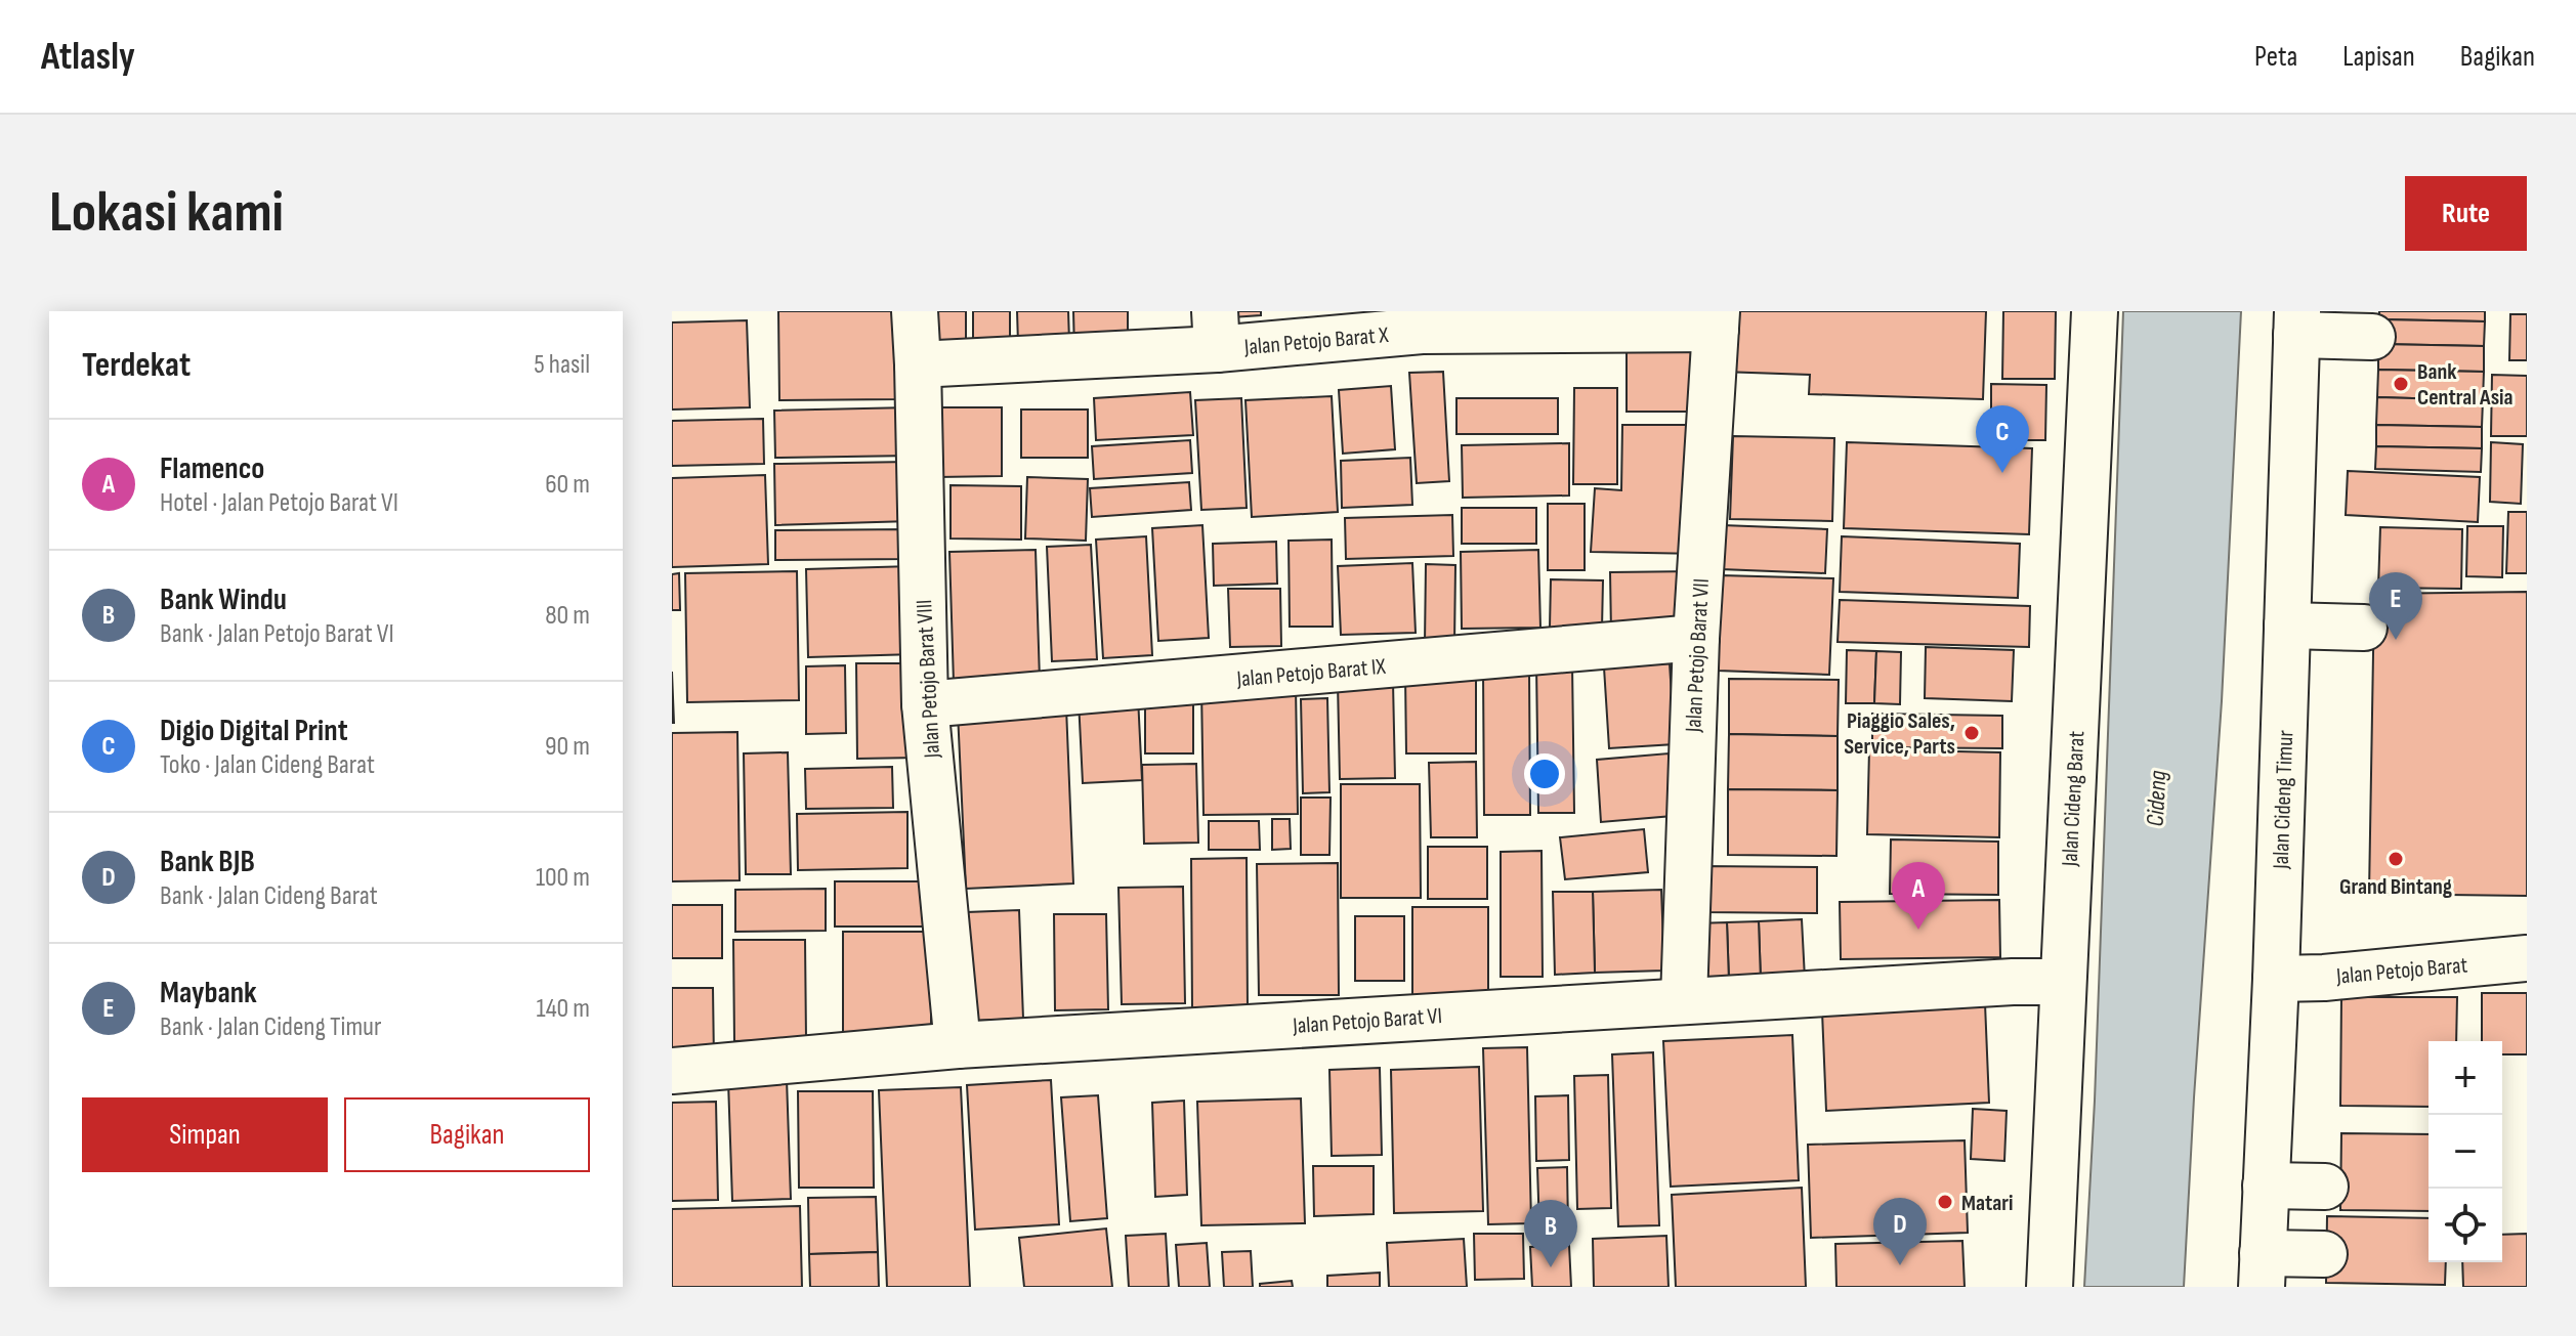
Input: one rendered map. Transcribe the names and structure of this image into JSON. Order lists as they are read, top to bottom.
{
  "streets": {
    "street": [
      "Jalan Petojo Barat X",
      "Jalan Petojo Barat VII",
      "Jalan Petojo Barat IX",
      "Jalan Petojo Barat VIII",
      "Jalan Cideng Barat",
      "Jalan Cideng Timur",
      "Jalan Petojo Barat",
      "Jalan Petojo Barat VI"
    ]
  },
  "crossings": [
    ["Jalan Petojo Barat X", "Jalan Petojo Barat VII"],
    ["Jalan Petojo Barat X", "Jalan Petojo Barat VIII"],
    ["Jalan Petojo Barat VII", "Jalan Petojo Barat IX"],
    ["Jalan Petojo Barat VII", "Jalan Petojo Barat VI"],
    ["Jalan Petojo Barat IX", "Jalan Petojo Barat VIII"],
    ["Jalan Petojo Barat VIII", "Jalan Petojo Barat VI"],
    ["Jalan Cideng Barat", "Jalan Petojo Barat VI"],
    ["Jalan Cideng Timur", "Jalan Petojo Barat"]
  ],
  "water": ["Cideng"],
  "places": [
    "Bank Central Asia",
    "Piaggio Sales, Service, Parts",
    "Grand Bintang",
    "Matari"
  ],
  "page": {
    "header": "Atlasly",
    "nav": ["Peta", "Lapisan", "Bagikan"],
    "buttons": [
      "Rute",
      ["Simpan", "Bagikan"]
    ],
    "title": "Lokasi kami",
    "heading": ["Terdekat", "5 hasil"],
    "pins": [
      "C",
      "E",
      "A",
      "D",
      "B"
    ],
    "list": [
      {
        "mark": "A",
        "name": "Flamenco",
        "note": "Hotel · Jalan Petojo Barat VI",
        "value": "60 m"
      },
      {
        "mark": "B",
        "name": "Bank Windu",
        "note": "Bank · Jalan Petojo Barat VI",
        "value": "80 m"
      },
      {
        "mark": "C",
        "name": "Digio Digital Print",
        "note": "Toko · Jalan Cideng Barat",
        "value": "90 m"
      },
      {
        "mark": "D",
        "name": "Bank BJB",
        "note": "Bank · Jalan Cideng Barat",
        "value": "100 m"
      },
      {
        "mark": "E",
        "name": "Maybank",
        "note": "Bank · Jalan Cideng Timur",
        "value": "140 m"
      }
    ],
    "map_buttons": ["+", "−"]
  }
}
